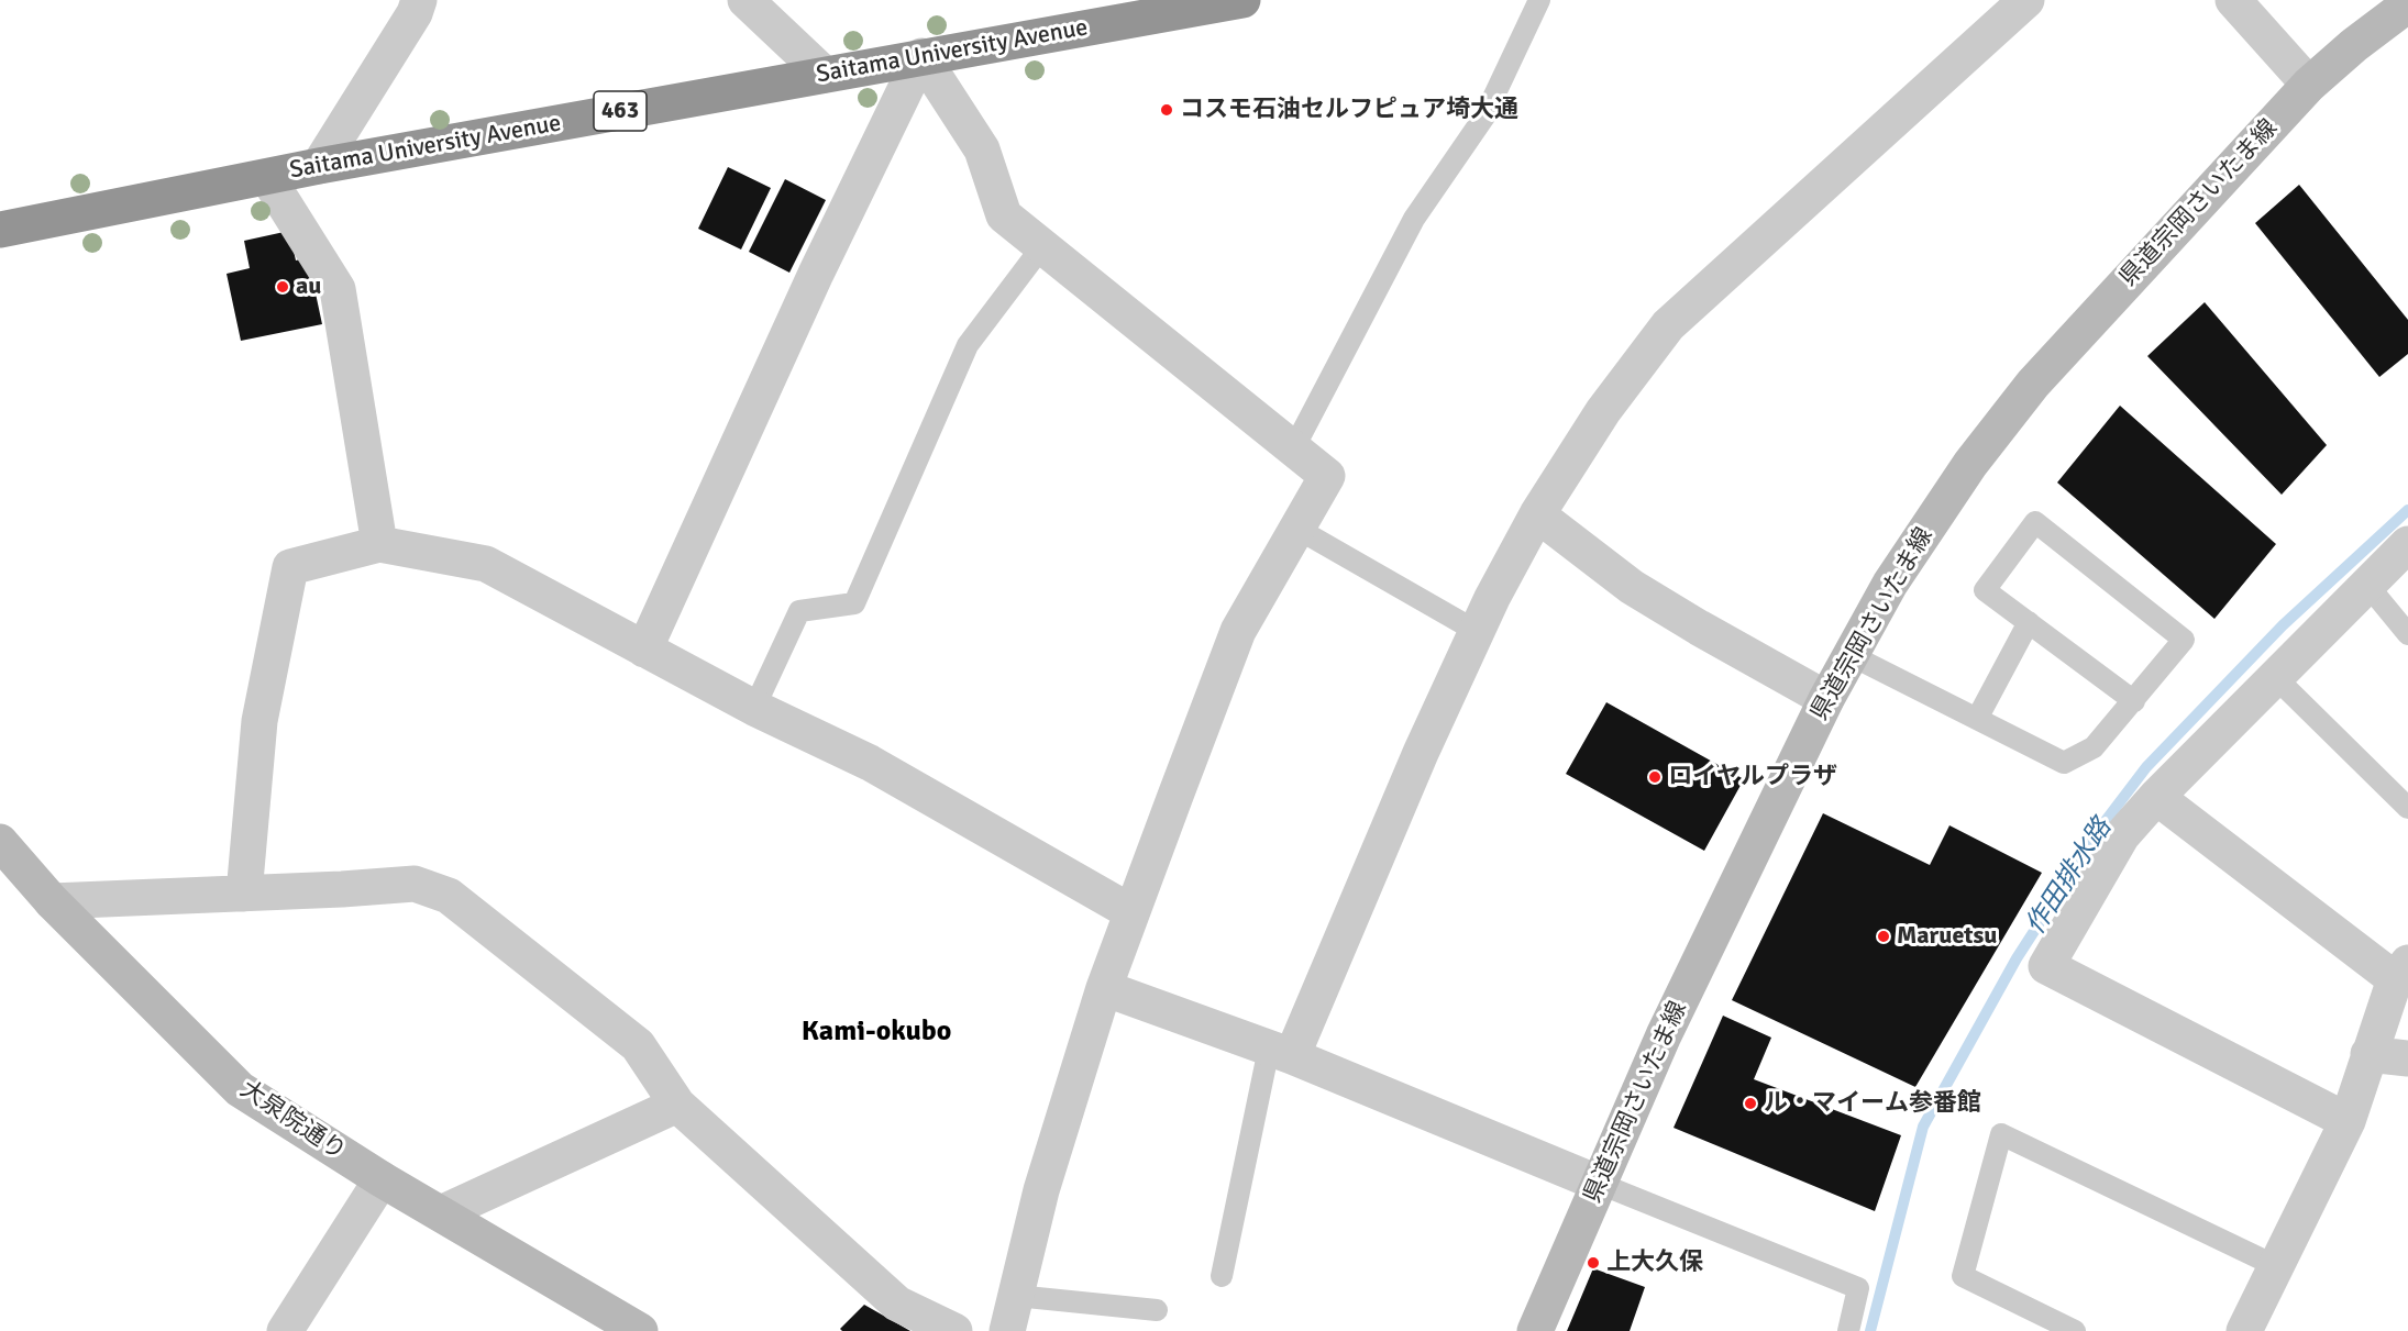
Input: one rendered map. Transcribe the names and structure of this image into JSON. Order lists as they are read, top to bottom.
{
  "streets": {
    "highway": ["Saitama University Avenue", "463"],
    "main road": ["県道宗岡さいたま線", "大泉院通り"]
  },
  "districts": ["Kami-okubo"],
  "water": ["作田排水路"],
  "places": [
    "コスモ石油セルフピュア埼大通",
    "au",
    "ロイヤルプラザ",
    "Maruetsu",
    "ル・マイーム参番館",
    "上大久保"
  ]
}
